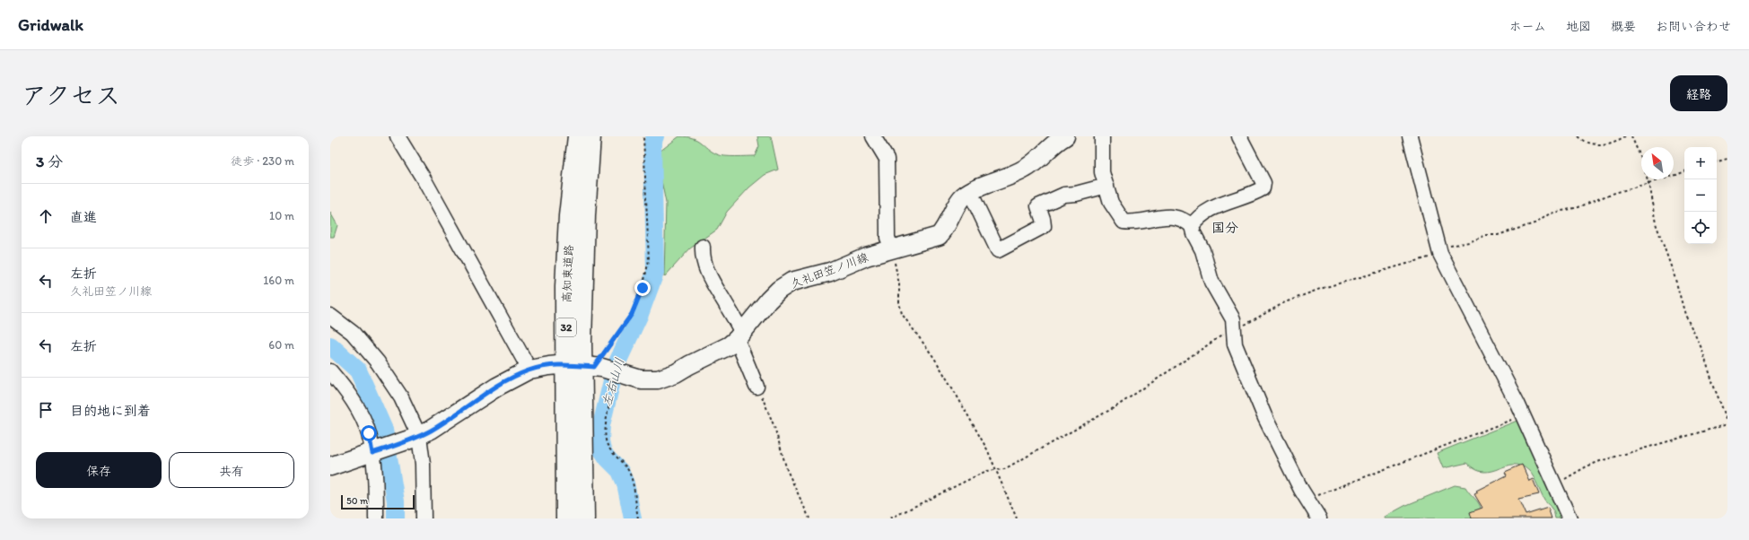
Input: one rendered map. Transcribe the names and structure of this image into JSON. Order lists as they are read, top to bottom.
{
  "streets": {
    "highway": ["高知東道路", "32"],
    "main road": ["久礼田笠ノ川線"]
  },
  "crossings": [
    ["久礼田笠ノ川線", "高知東道路"]
  ],
  "districts": ["国分"],
  "water": ["左右山川"],
  "scale_bar": "50 m",
  "north": "top left",
  "page": {
    "header": "Gridwalk",
    "nav": [
      "ホーム",
      "地図",
      "概要",
      "お問い合わせ"
    ],
    "title": "アクセス",
    "buttons": [
      "経路",
      ["保存", "共有"]
    ],
    "heading": ["3 分", "徒歩 · 230 m"],
    "map_buttons": ["+", "−"],
    "list": [
      ["直進", "10 m"],
      ["左折", "久礼田笠ノ川線", "160 m"],
      ["左折", "60 m"],
      "目的地に到着"
    ],
    "scale": "50 m"
  }
}
